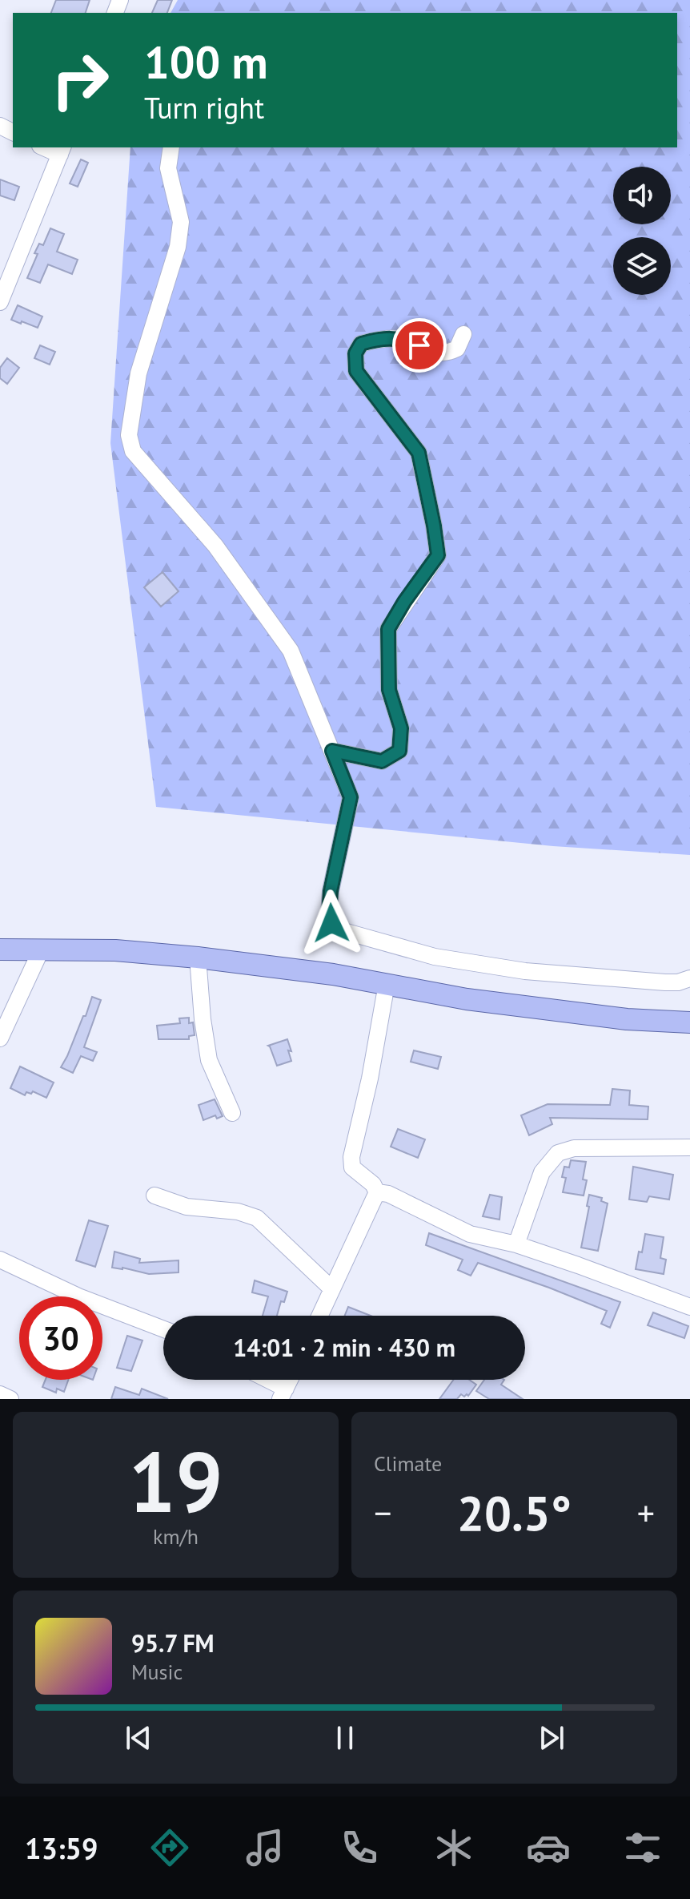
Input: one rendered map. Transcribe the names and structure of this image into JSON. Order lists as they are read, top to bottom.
{
  "page": {
    "turn": ["100 m", "Turn right"],
    "limit": "30",
    "trip": "14:01 · 2 min · 430 m",
    "tile": [
      ["19", "km/h"],
      "Climate"
    ],
    "heat": ["−", "20.5°", "+"],
    "song": ["95.7 FM", "Music"],
    "tabs": "13:59"
  }
}
